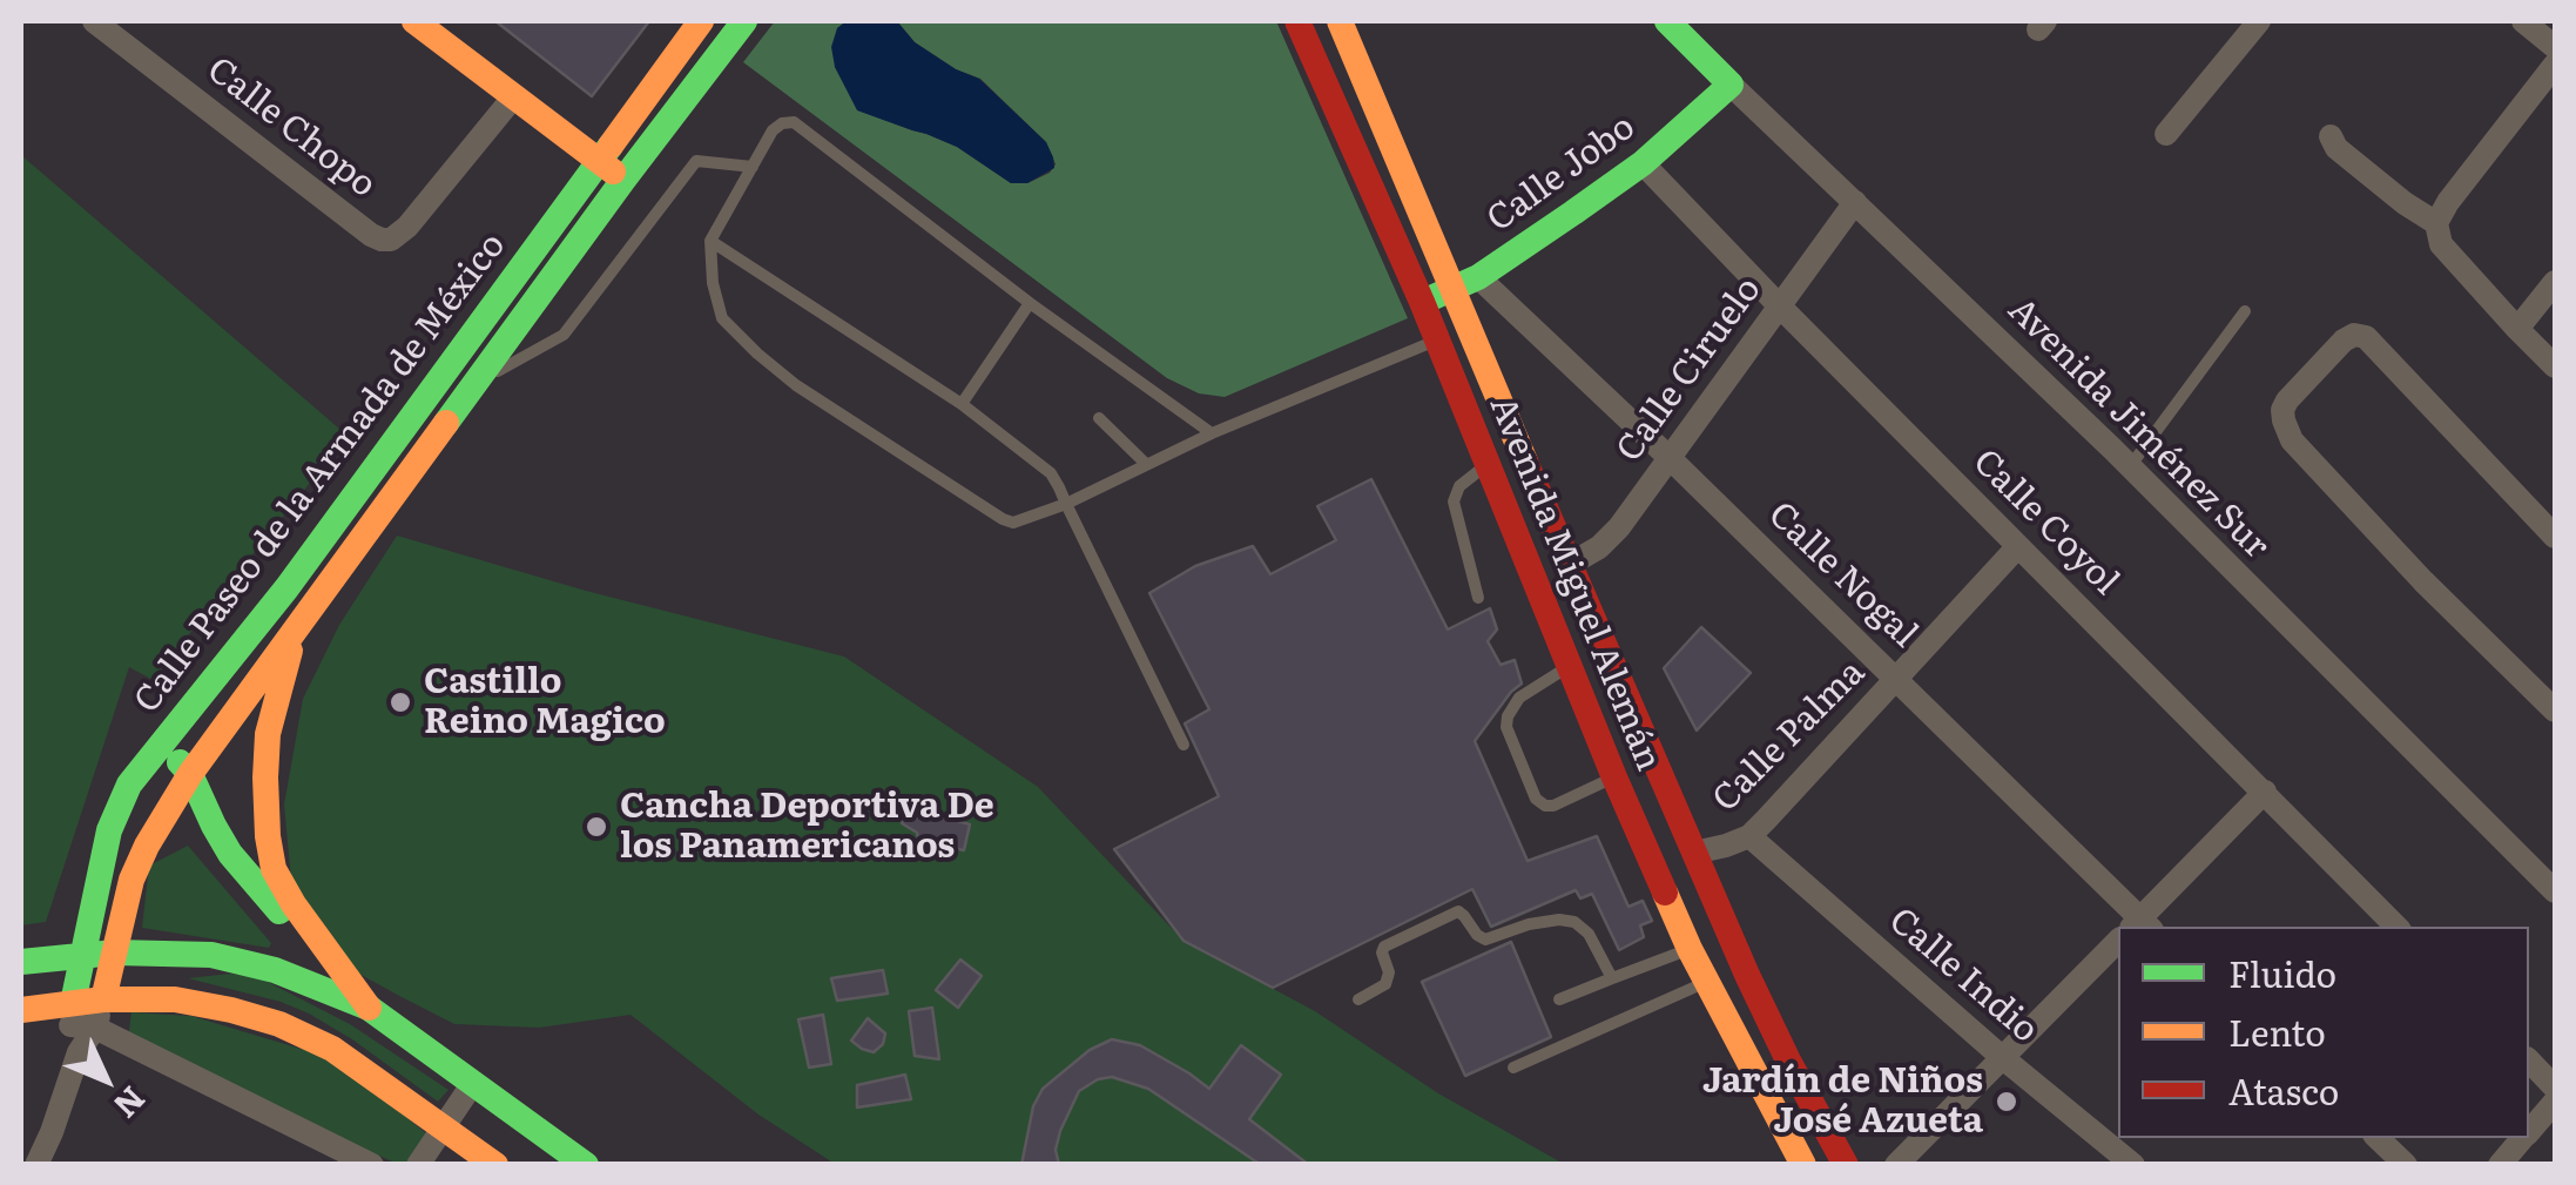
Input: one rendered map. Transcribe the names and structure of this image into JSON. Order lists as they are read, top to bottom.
{
  "streets": {
    "main road": [
      "Calle Jobo",
      "Avenida Jiménez Sur",
      "Calle Paseo de la Armada de México",
      "Avenida Miguel Alemán"
    ],
    "street": [
      "Calle Chopo",
      "Calle Ciruelo",
      "Calle Coyol",
      "Calle Nogal",
      "Calle Palma",
      "Calle Indio"
    ]
  },
  "crossings": [
    ["Calle Jobo", "Avenida Jiménez Sur"],
    ["Calle Jobo", "Calle Coyol"],
    ["Calle Jobo", "Calle Nogal"],
    ["Calle Jobo", "Avenida Miguel Alemán"],
    ["Calle Ciruelo", "Avenida Jiménez Sur"],
    ["Calle Ciruelo", "Calle Coyol"],
    ["Calle Ciruelo", "Calle Nogal"],
    ["Calle Ciruelo", "Avenida Miguel Alemán"],
    ["Calle Coyol", "Calle Palma"],
    ["Calle Nogal", "Calle Palma"],
    ["Avenida Miguel Alemán", "Calle Palma"],
    ["Calle Palma", "Calle Indio"]
  ],
  "places": ["Castillo Reino Magico", "Cancha Deportiva De los Panamericanos", "Jardín de Niños José Azueta"],
  "legend": ["Fluido", "Lento", "Atasco"],
  "north": "bottom right"
}
